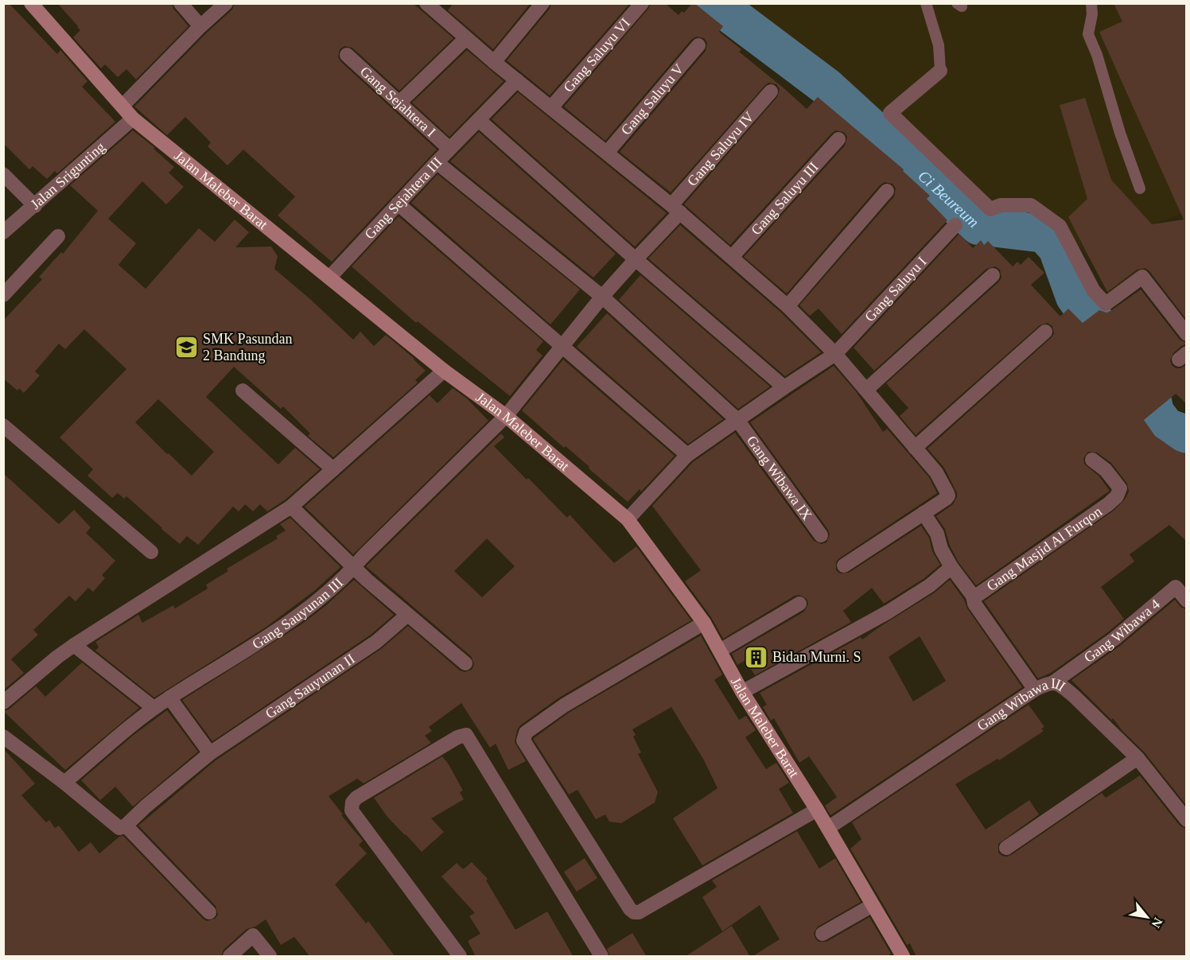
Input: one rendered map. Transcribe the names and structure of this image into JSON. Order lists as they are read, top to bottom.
{
  "streets": {
    "street": [
      "Gang Saluyu VI",
      "Gang Saluyu V",
      "Gang Sejahtera I",
      "Gang Saluyu IV",
      "Jalan Srigunting",
      "Jalan Maleber Barat",
      "Gang Sejahtera III",
      "Gang Saluyu III",
      "Gang Saluyu I",
      "Gang Wibawa IX",
      "Gang Masjid Al Furqon",
      "Gang Sauyunan III",
      "Gang Wibawa 4",
      "Gang Sauyunan II",
      "Gang Wibawa III"
    ]
  },
  "crossings": [
    ["Gang Sejahtera I", "Gang Sejahtera III"],
    ["Gang Saluyu IV", "Gang Wibawa IX"],
    ["Gang Saluyu IV", "Gang Sauyunan III"],
    ["Jalan Srigunting", "Jalan Maleber Barat"],
    ["Jalan Maleber Barat", "Gang Sejahtera III"],
    ["Jalan Maleber Barat", "Gang Saluyu I"],
    ["Jalan Maleber Barat", "Gang Sauyunan III"],
    ["Jalan Maleber Barat", "Gang Wibawa III"],
    ["Gang Sejahtera III", "Gang Wibawa IX"],
    ["Gang Saluyu I", "Gang Wibawa IX"],
    ["Gang Wibawa IX", "Gang Sauyunan III"],
    ["Gang Wibawa 4", "Gang Wibawa III"]
  ],
  "water": ["Ci Beureum"],
  "places": {
    "school or university": ["SMK Pasundan 2 Bandung"],
    "building": ["Bidan Murni. S"]
  },
  "north": "bottom right"
}
